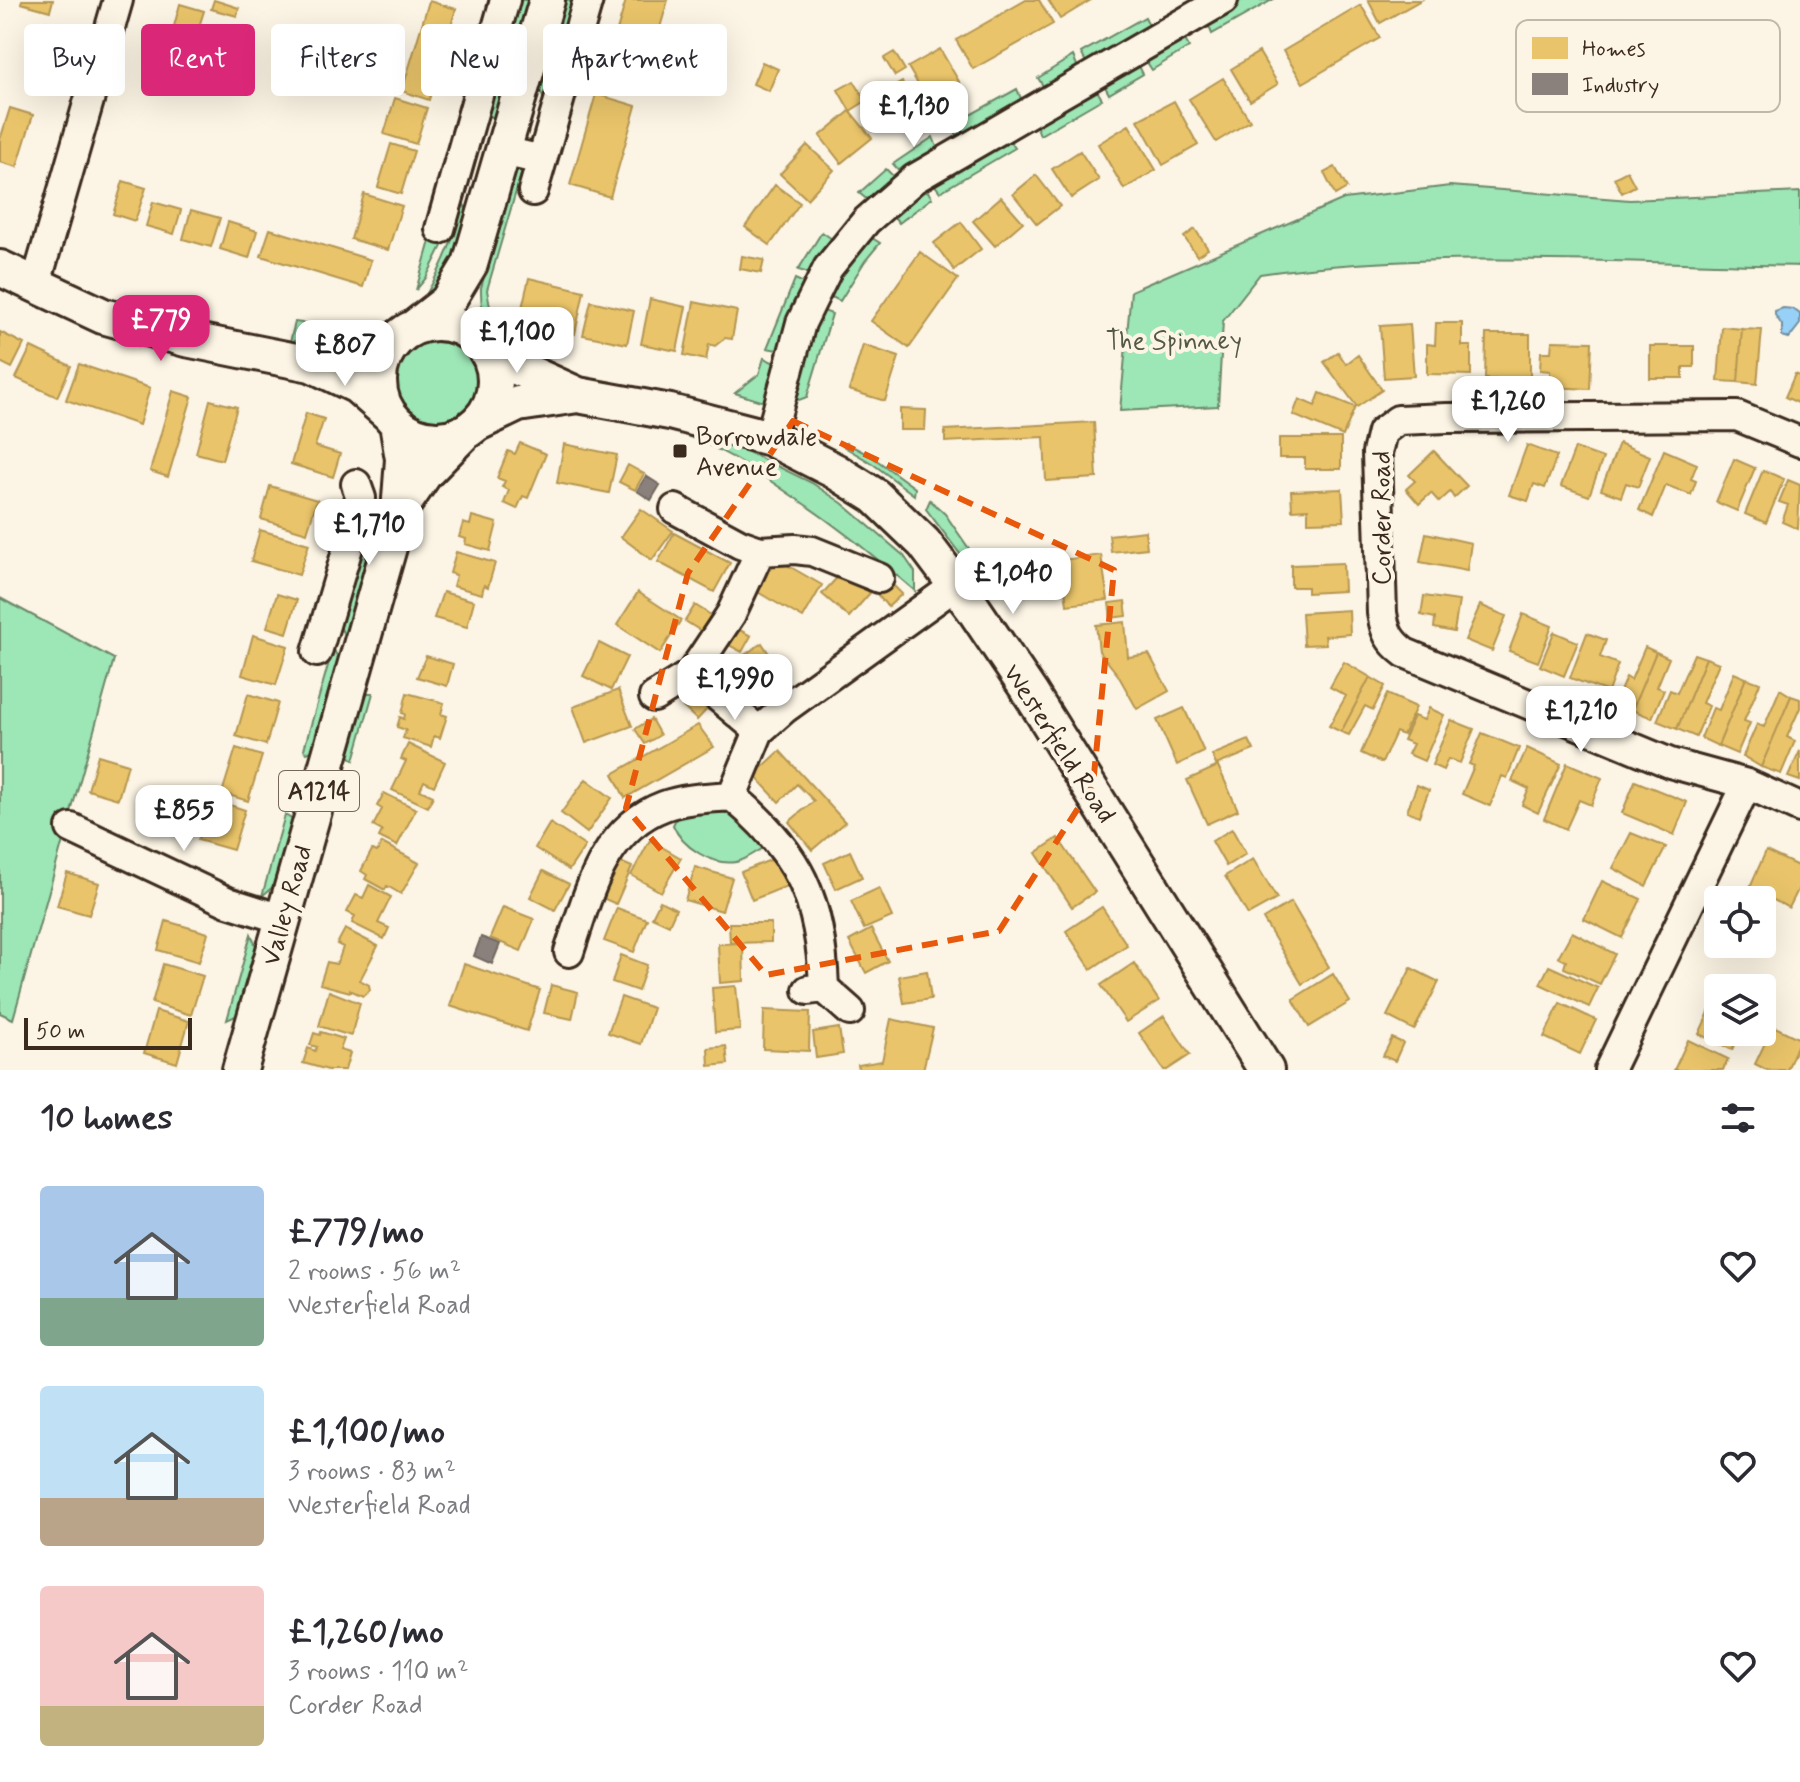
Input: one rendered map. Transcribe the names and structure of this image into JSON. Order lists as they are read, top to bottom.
{
  "streets": {
    "main road": ["Westerfield Road", "A1214", "Valley Road"],
    "street": ["Corder Road"]
  },
  "crossings": [
    ["Westerfield Road", "Valley Road"]
  ],
  "parks": ["The Spinney"],
  "places": {
    "transit": ["Borrowdale Avenue"]
  },
  "legend": ["Homes", "Industry"],
  "scale_bar": "50 m",
  "page": {
    "chip": [
      "Buy",
      "Rent",
      "Filters",
      "New",
      "Apartment"
    ],
    "price": [
      "£1,130",
      "£779",
      "£1,100",
      "£807",
      "£1,260",
      "£1,710",
      "£1,040",
      "£1,990",
      "£1,210",
      "£855"
    ],
    "scale": "50 m",
    "heading": "10 homes",
    "list": [
      {
        "name": "£779/mo",
        "note": "2 rooms · 56 m² · Westerfield Road"
      },
      {
        "name": "£1,100/mo",
        "note": "3 rooms · 83 m² · Westerfield Road"
      },
      {
        "name": "£1,260/mo",
        "note": "3 rooms · 110 m² · Corder Road"
      }
    ]
  }
}
